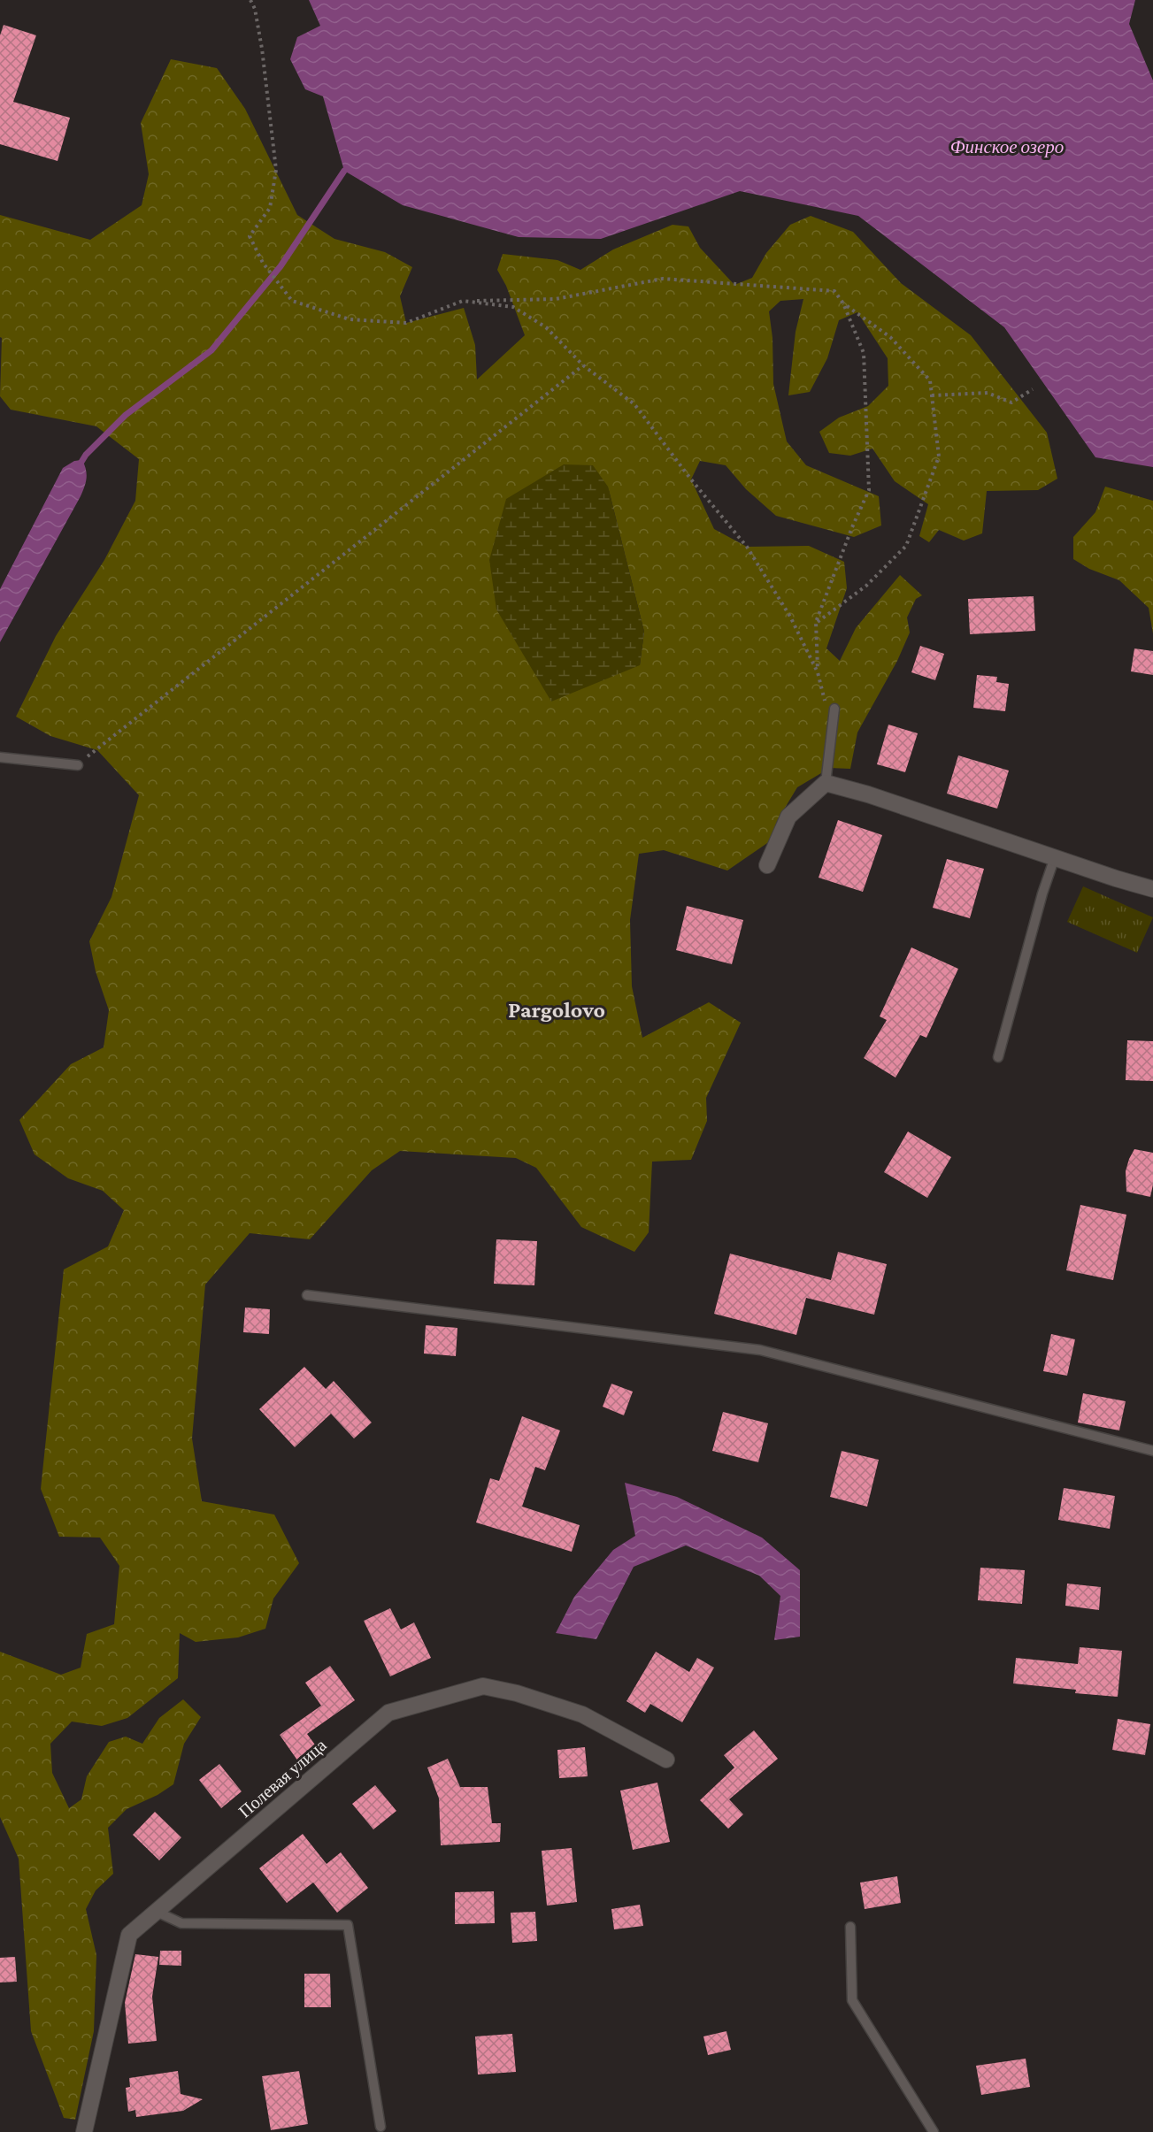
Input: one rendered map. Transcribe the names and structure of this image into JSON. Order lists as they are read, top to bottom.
{
  "streets": {
    "street": ["Полевая улица"]
  },
  "districts": ["Pargolovo"],
  "water": ["Финское озеро"]
}
